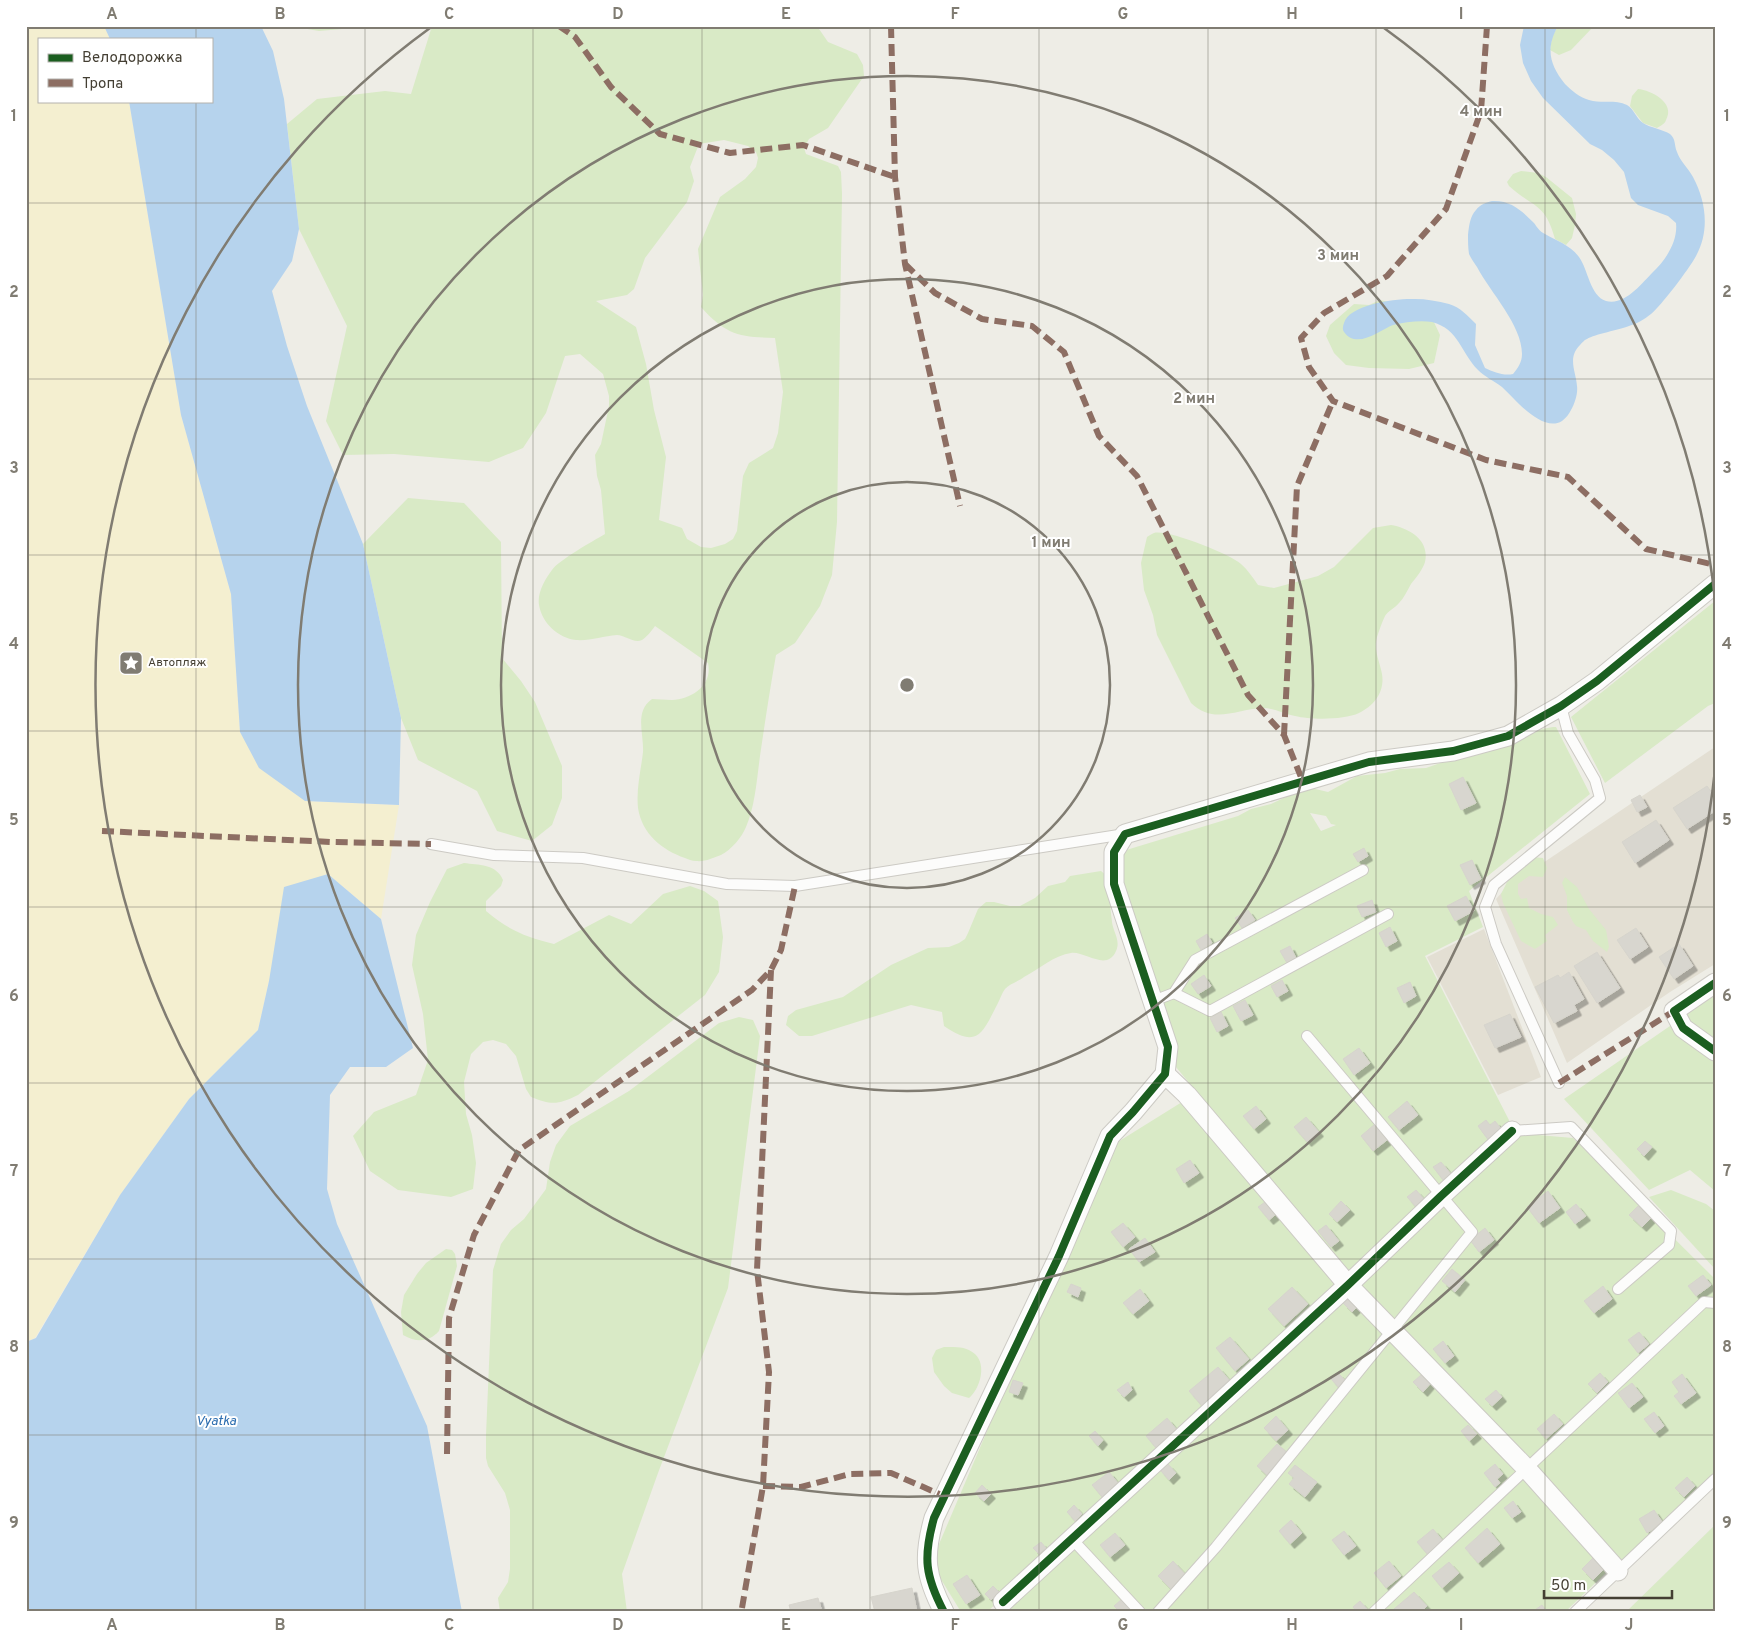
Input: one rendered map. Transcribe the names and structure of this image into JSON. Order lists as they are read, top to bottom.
{
  "water": ["Vyatka"],
  "places": {
    "place": ["Автопляж"]
  },
  "legend": ["Велодорожка", "Тропа"],
  "scale_bar": "50 m",
  "grid": {
    "columns": [
      "A",
      "B",
      "C",
      "D",
      "E",
      "F",
      "G",
      "H",
      "I",
      "J"
    ],
    "rows": [
      "1",
      "2",
      "3",
      "4",
      "5",
      "6",
      "7",
      "8",
      "9"
    ]
  },
  "rings": [
    "4 мин",
    "3 мин",
    "2 мин",
    "1 мин"
  ]
}
